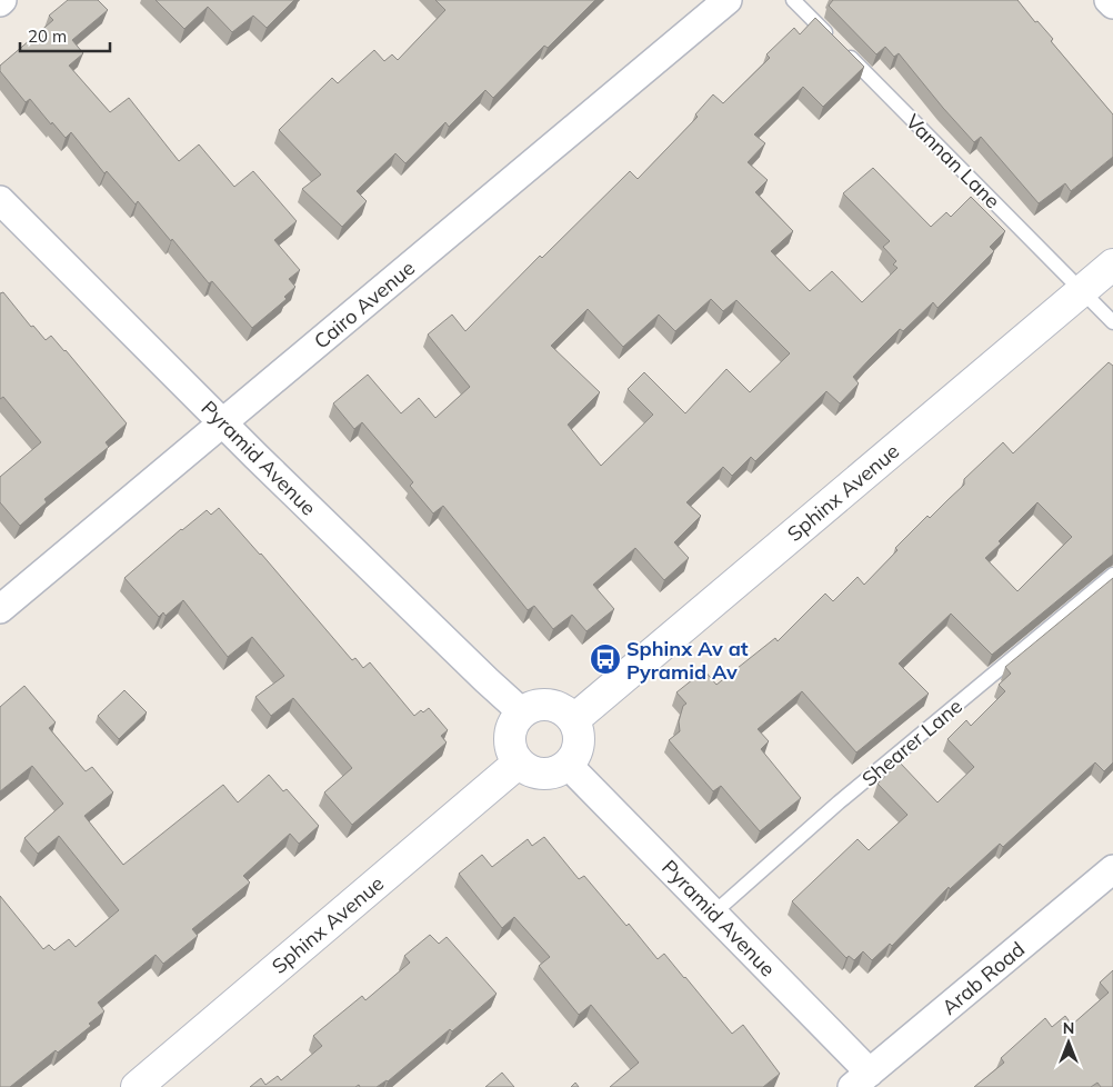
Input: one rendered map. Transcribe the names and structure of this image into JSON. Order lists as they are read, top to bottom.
{
  "streets": {
    "street": [
      "Cairo Avenue",
      "Pyramid Avenue",
      "Sphinx Avenue",
      "Arab Road"
    ],
    "lane": ["Vannan Lane", "Shearer Lane"]
  },
  "crossings": [
    ["Vannan Lane", "Sphinx Avenue"],
    ["Cairo Avenue", "Pyramid Avenue"],
    ["Pyramid Avenue", "Sphinx Avenue"],
    ["Pyramid Avenue", "Shearer Lane"],
    ["Pyramid Avenue", "Arab Road"]
  ],
  "places": {
    "bus stop": ["Sphinx Av at Pyramid Av"]
  },
  "scale_bar": "20 m",
  "north": "top"
}
